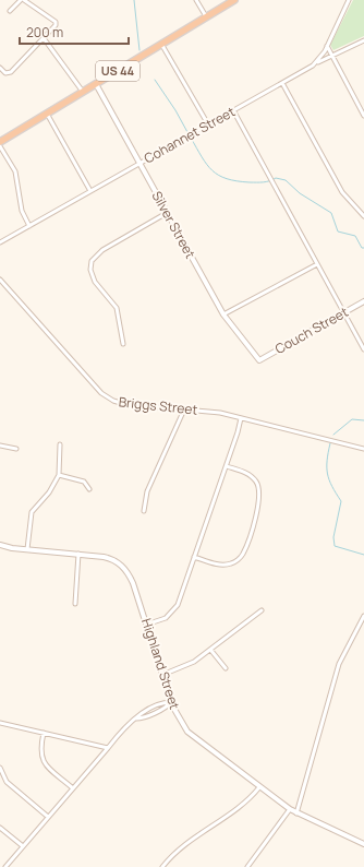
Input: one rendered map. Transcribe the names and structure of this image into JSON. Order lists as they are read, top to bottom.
{
  "streets": {
    "highway": ["US 44"],
    "street": [
      "Cohannet Street",
      "Silver Street",
      "Couch Street",
      "Briggs Street",
      "Highland Street"
    ]
  },
  "crossings": [
    ["US 44", "Silver Street"],
    ["Cohannet Street", "Silver Street"],
    ["Silver Street", "Couch Street"]
  ],
  "scale_bar": "200 m"
}
